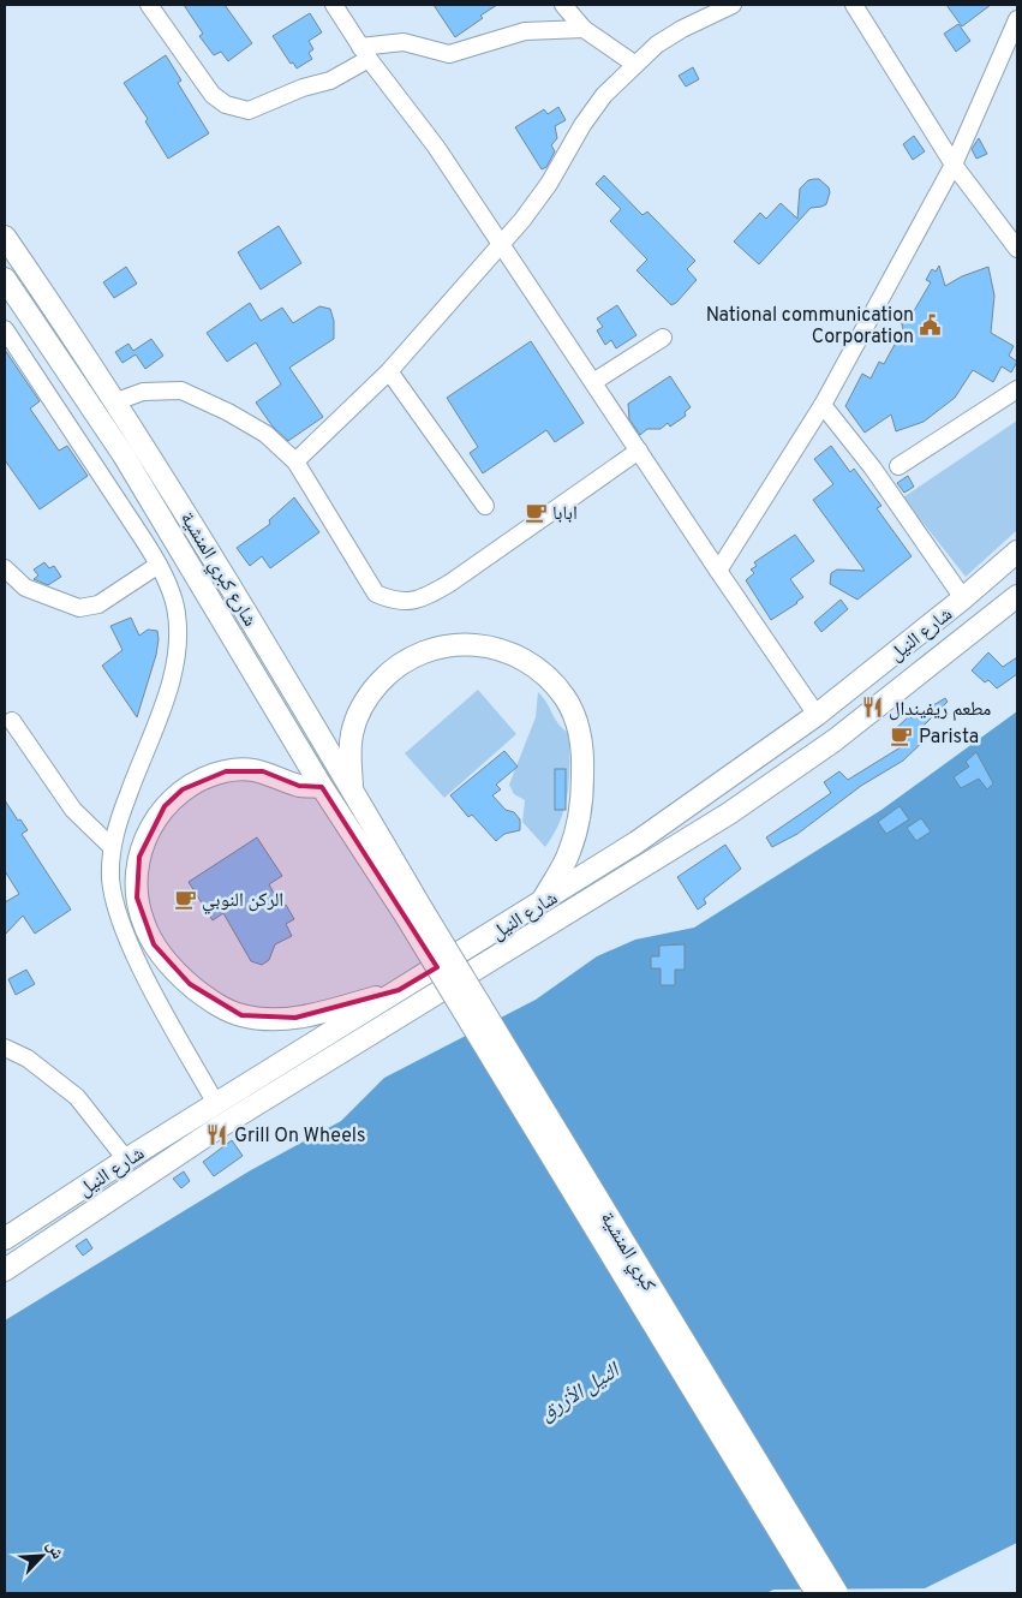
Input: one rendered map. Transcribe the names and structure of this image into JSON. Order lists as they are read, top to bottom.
{
  "streets": {
    "main road": ["شارع كبري المنشية", "شارع النيل", "كبري المنشية"]
  },
  "crossings": [
    ["شارع كبري المنشية", "كبري المنشية"]
  ],
  "water": ["النيل الأزرق"],
  "places": {
    "public building": ["National communication Corporation"],
    "cafe": ["ابابا", "Parista", "الركن النوبي"],
    "restaurant": ["مطعم ريفيندال", "Grill On Wheels"]
  },
  "north": "top right"
}
